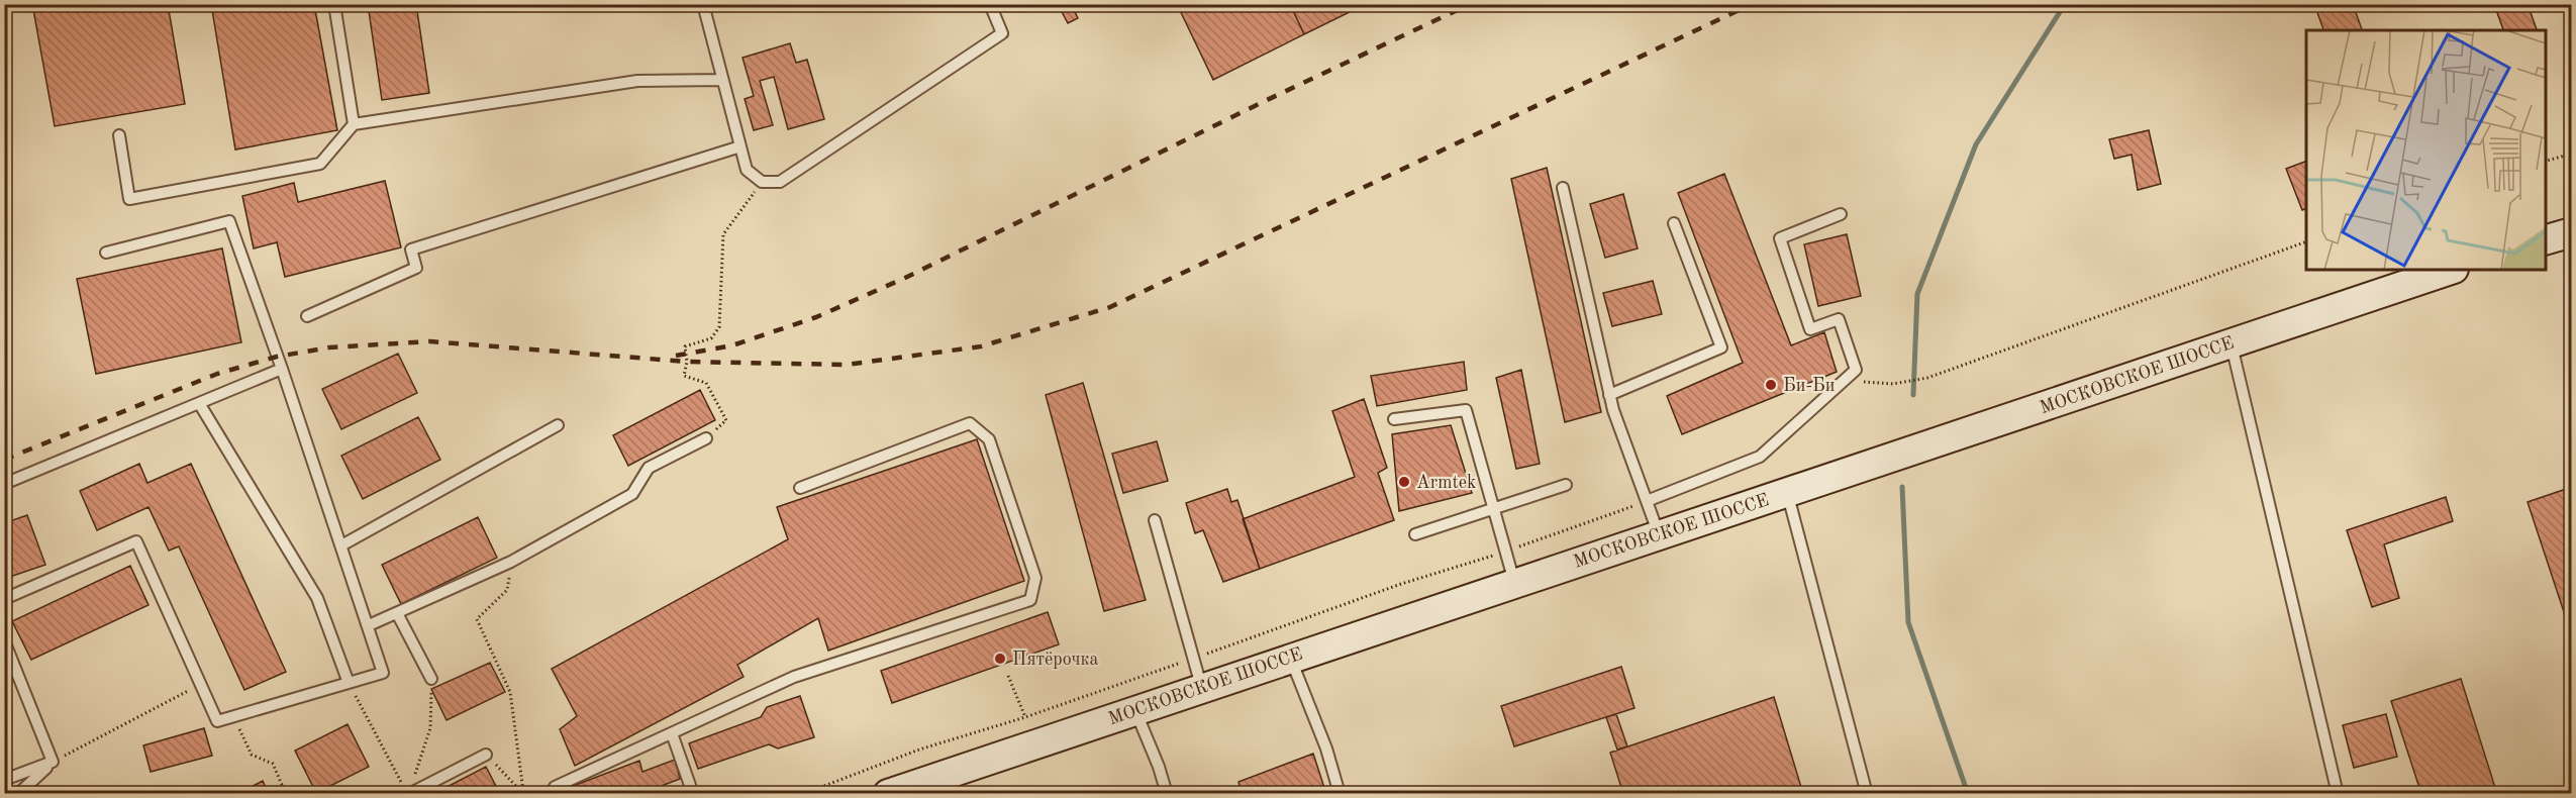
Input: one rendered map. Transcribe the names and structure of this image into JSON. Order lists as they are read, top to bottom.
{
  "streets": {
    "main road": ["МОСКОВСКОЕ ШОССЕ"]
  },
  "places": ["Би-Би", "Armtek", "Пятёрочка"]
}
